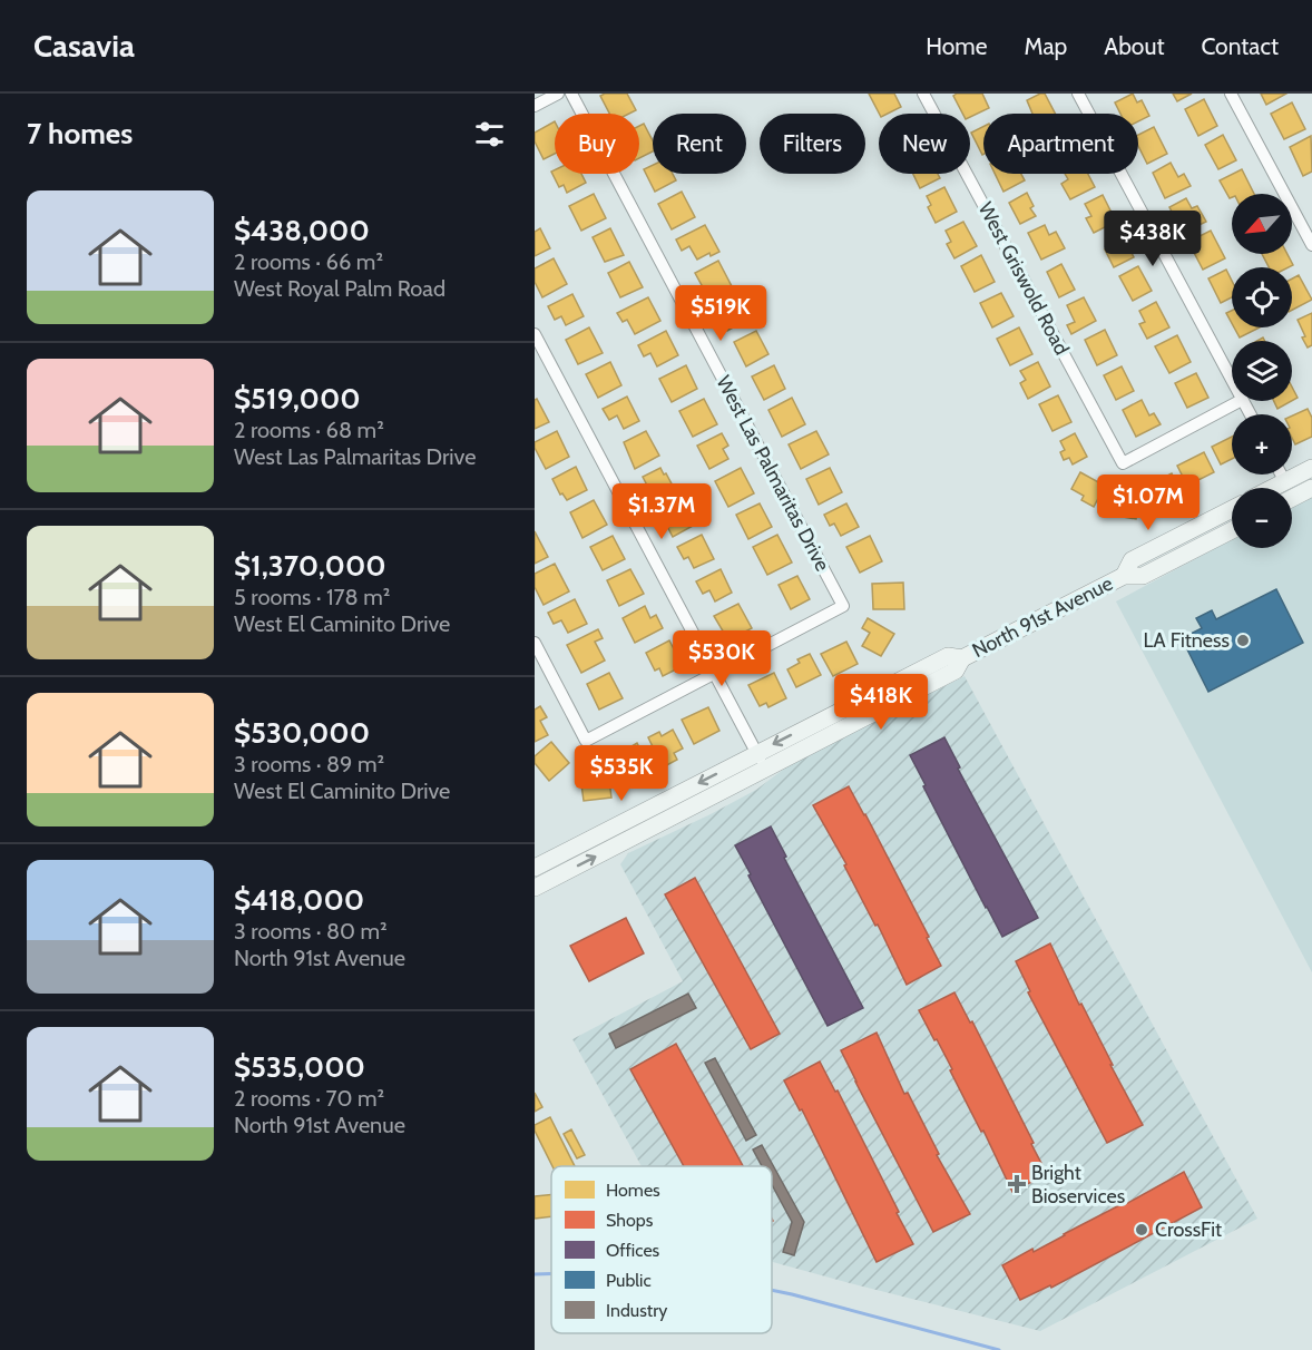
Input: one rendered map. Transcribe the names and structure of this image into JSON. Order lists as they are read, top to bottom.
{
  "streets": {
    "main road": ["North 91st Avenue"],
    "street": ["West Griswold Road", "West Las Palmaritas Drive"]
  },
  "places": {
    "other": ["LA Fitness", "CrossFit"],
    "health": ["Bright Bioservices"]
  },
  "legend": [
    "Homes",
    "Shops",
    "Offices",
    "Public",
    "Industry"
  ],
  "north": "bottom left",
  "page": {
    "header": "Casavia",
    "nav": [
      "Home",
      "Map",
      "About",
      "Contact"
    ],
    "heading": "7 homes",
    "chip": [
      "Buy",
      "Rent",
      "Filters",
      "New",
      "Apartment"
    ],
    "list": [
      {
        "name": "$438,000",
        "note": "2 rooms · 66 m² · West Royal Palm Road"
      },
      {
        "name": "$519,000",
        "note": "2 rooms · 68 m² · West Las Palmaritas Drive"
      },
      {
        "name": "$1,370,000",
        "note": "5 rooms · 178 m² · West El Caminito Drive"
      },
      {
        "name": "$530,000",
        "note": "3 rooms · 89 m² · West El Caminito Drive"
      },
      {
        "name": "$418,000",
        "note": "3 rooms · 80 m² · North 91st Avenue"
      },
      {
        "name": "$535,000",
        "note": "2 rooms · 70 m² · North 91st Avenue"
      }
    ],
    "map_buttons": ["+", "−"],
    "price": [
      "$438K",
      "$519K",
      "$1.07M",
      "$1.37M",
      "$530K",
      "$418K",
      "$535K"
    ]
  }
}
